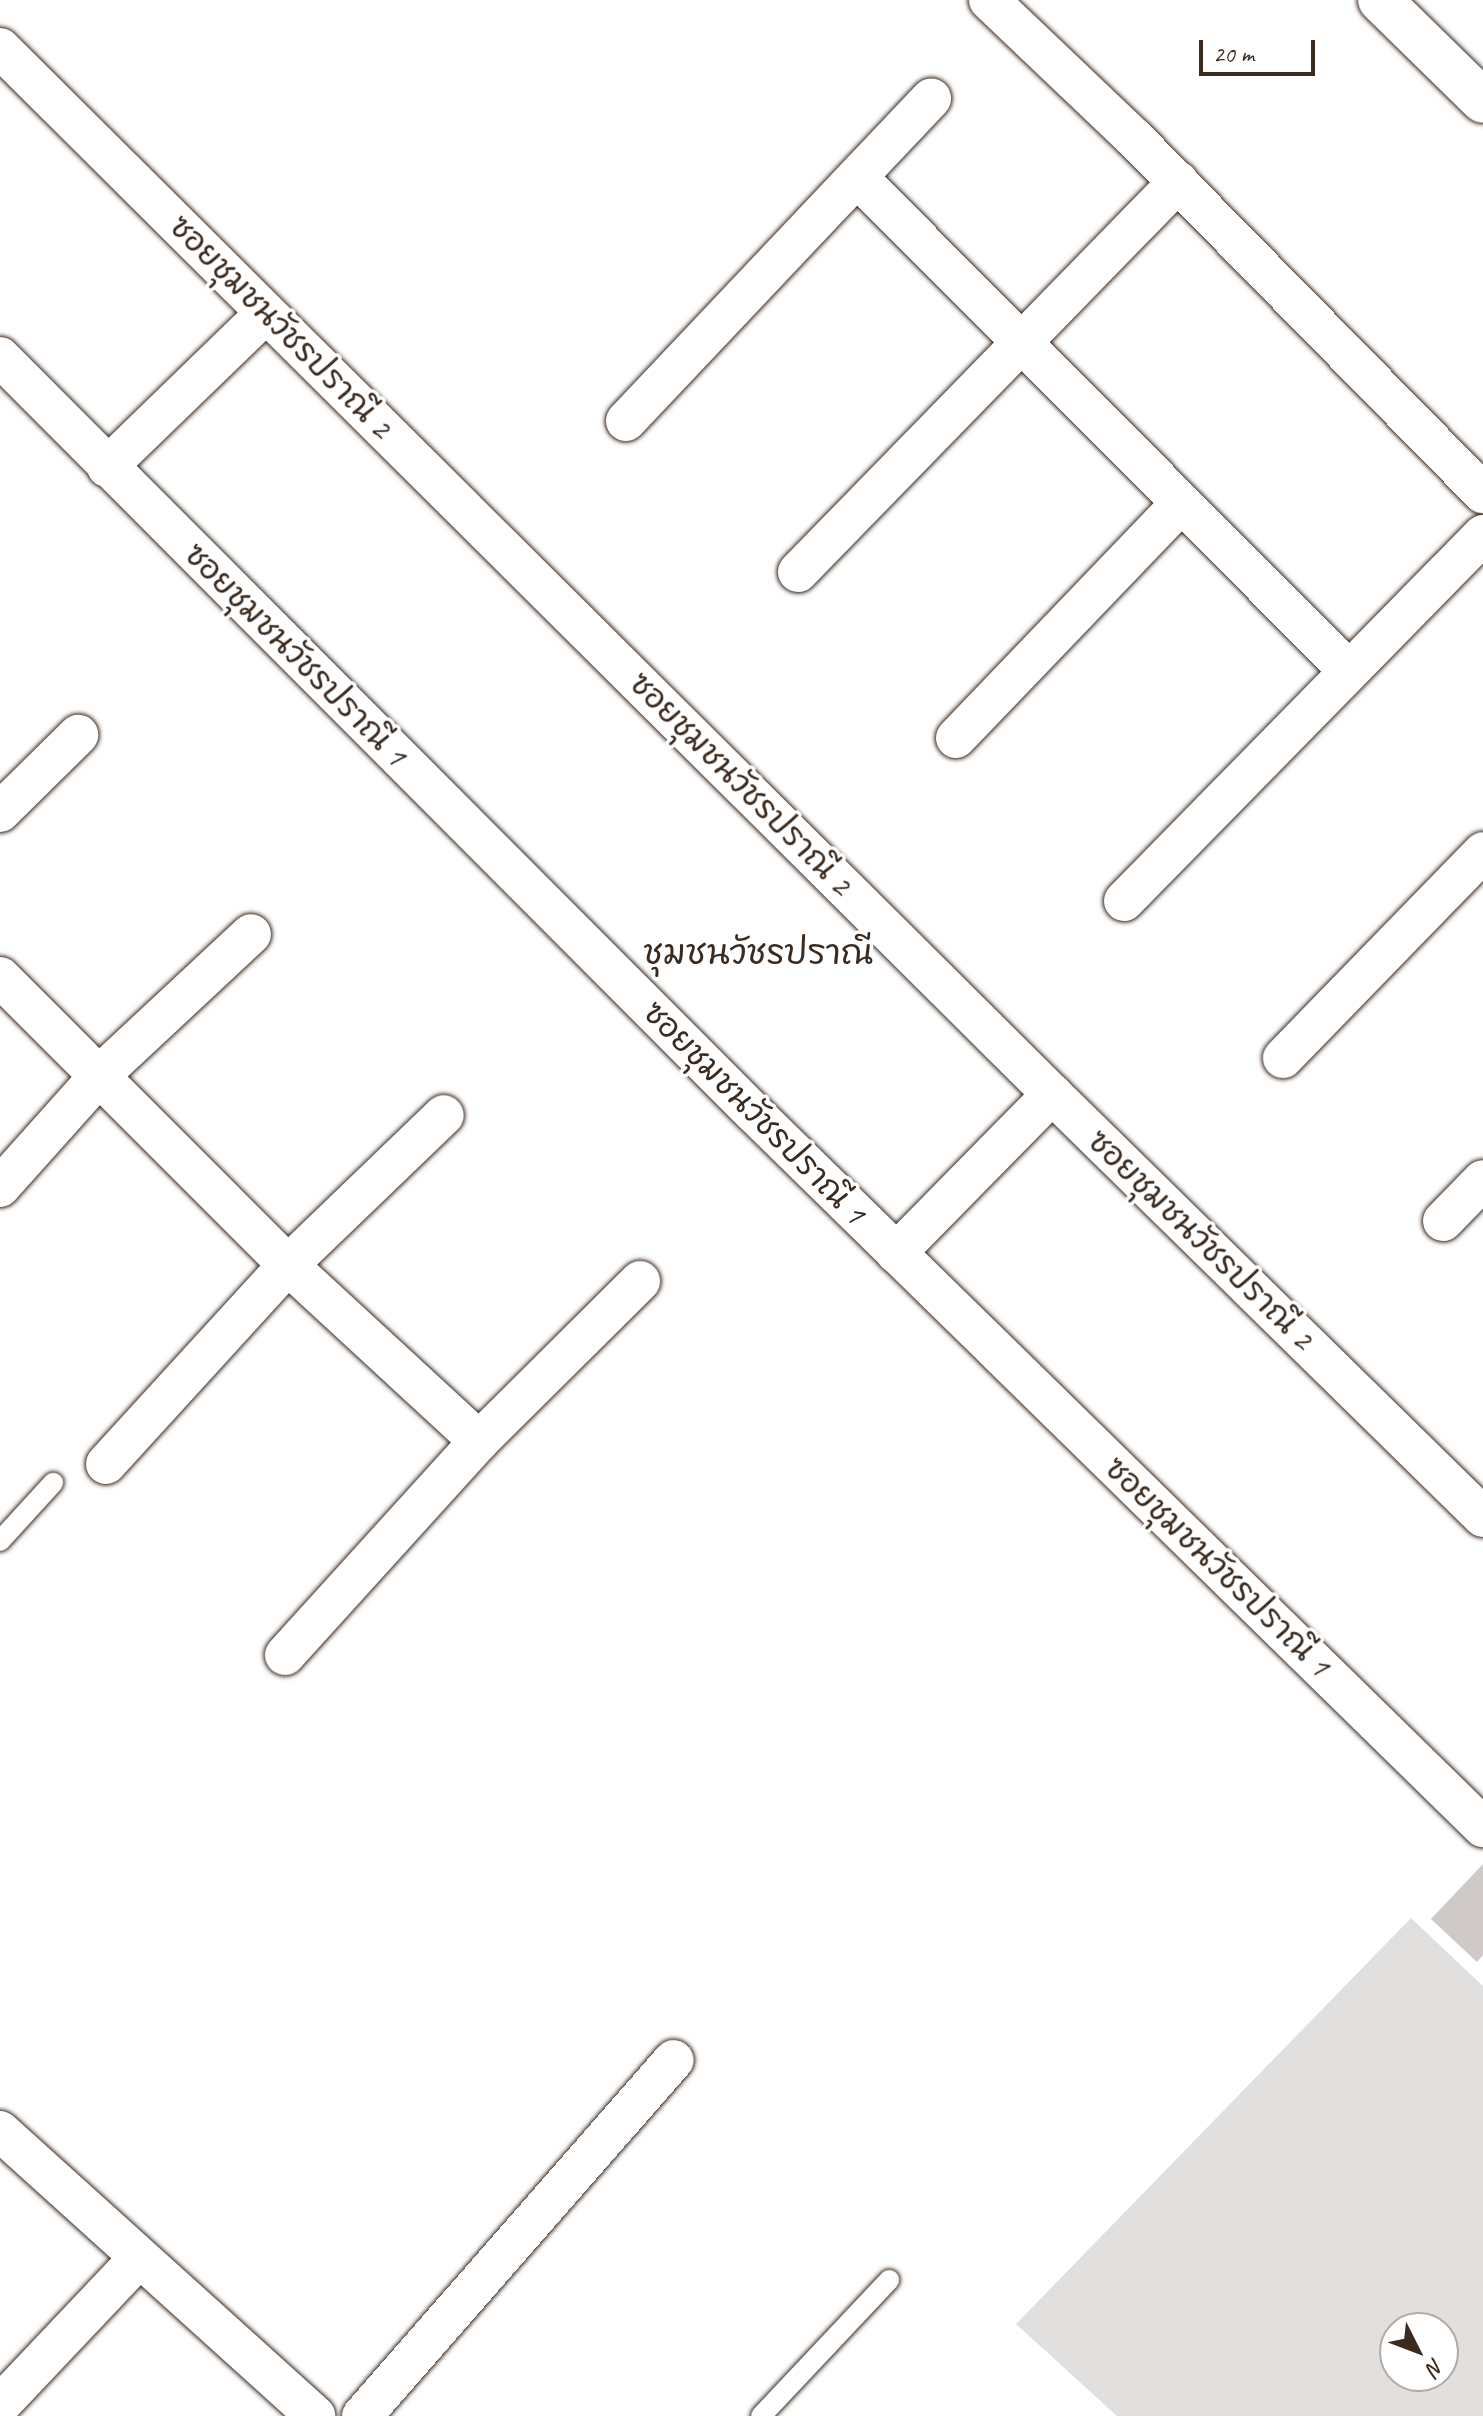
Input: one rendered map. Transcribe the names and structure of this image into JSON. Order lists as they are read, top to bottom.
{
  "streets": {
    "street": ["ซอยชุมชนวัชรปราณี 2", "ซอยชุมชนวัชรปราณี 1"]
  },
  "districts": ["ชุมชนวัชรปราณี"],
  "scale_bar": "20 m",
  "north": "bottom right"
}
